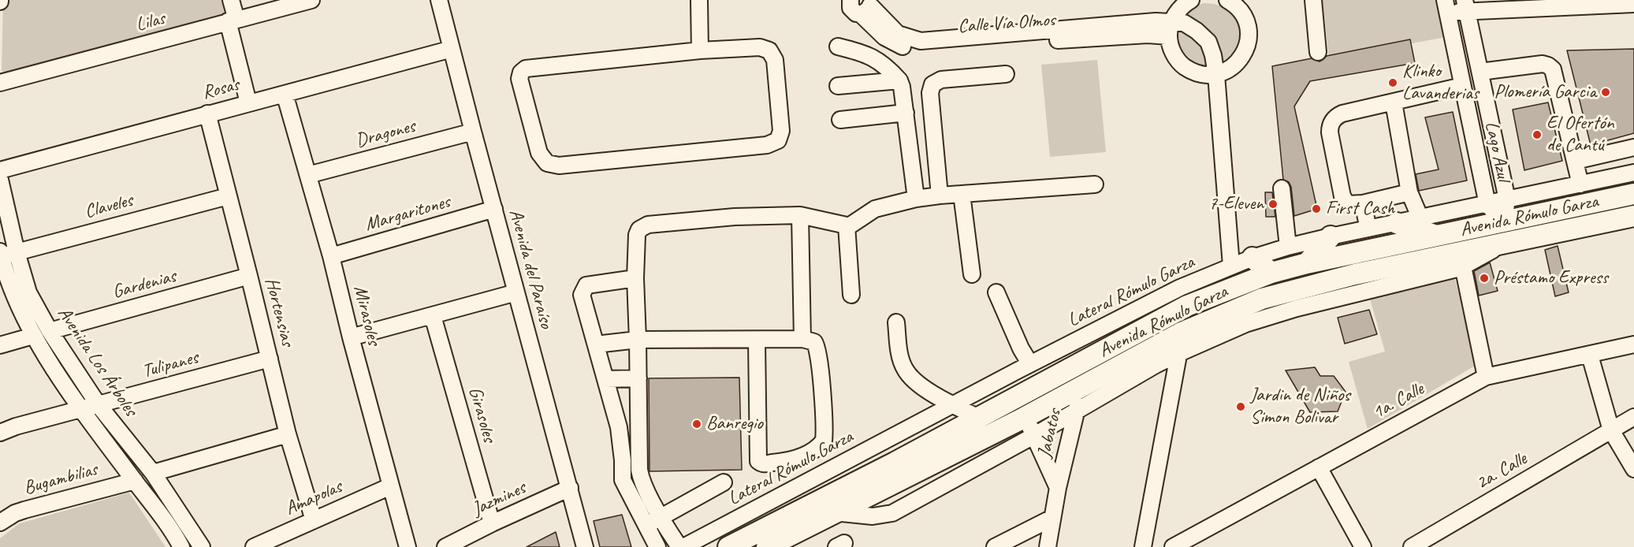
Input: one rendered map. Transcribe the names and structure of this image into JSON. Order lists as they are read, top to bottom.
{
  "streets": {
    "main road": ["Avenida Rómulo Garza"],
    "street": [
      "Lilas",
      "Calle Vía Olmos",
      "Rosas",
      "Dragones",
      "Lago Azul",
      "Claveles",
      "Margaritones",
      "Avenida del Paraíso",
      "Gardenias",
      "Lateral Rómulo Garza",
      "Hortensias",
      "Mirasoles",
      "Avenida Los Árboles",
      "Tulipanes",
      "1a. Calle",
      "Girasoles",
      "Jabatos",
      "2a. Calle",
      "Bugambilias",
      "Amapolas",
      "Jazmines"
    ]
  },
  "crossings": [
    ["Rosas", "Avenida del Paraíso"],
    ["Rosas", "Hortensias"],
    ["Rosas", "Mirasoles"],
    ["Dragones", "Avenida del Paraíso"],
    ["Dragones", "Mirasoles"],
    ["Lago Azul", "Avenida Rómulo Garza"],
    ["Lago Azul", "Lateral Rómulo Garza"],
    ["Claveles", "Hortensias"],
    ["Claveles", "Avenida Los Árboles"],
    ["Margaritones", "Avenida del Paraíso"],
    ["Margaritones", "Mirasoles"],
    ["Avenida Rómulo Garza", "Jabatos"],
    ["Avenida del Paraíso", "Jazmines"],
    ["Gardenias", "Hortensias"],
    ["Gardenias", "Avenida Los Árboles"],
    ["Hortensias", "Tulipanes"],
    ["Hortensias", "Amapolas"],
    ["Mirasoles", "Amapolas"],
    ["Avenida Los Árboles", "Tulipanes"],
    ["Avenida Los Árboles", "Bugambilias"],
    ["Girasoles", "Jazmines"]
  ],
  "places": [
    "Klinko Lavanderias",
    "Plomería Garcia",
    "El Ofertón de Cantú",
    "7-Eleven",
    "First Cash",
    "Préstamo Express",
    "Jardin de Niños Simon Bolivar",
    "Banregio"
  ]
}
